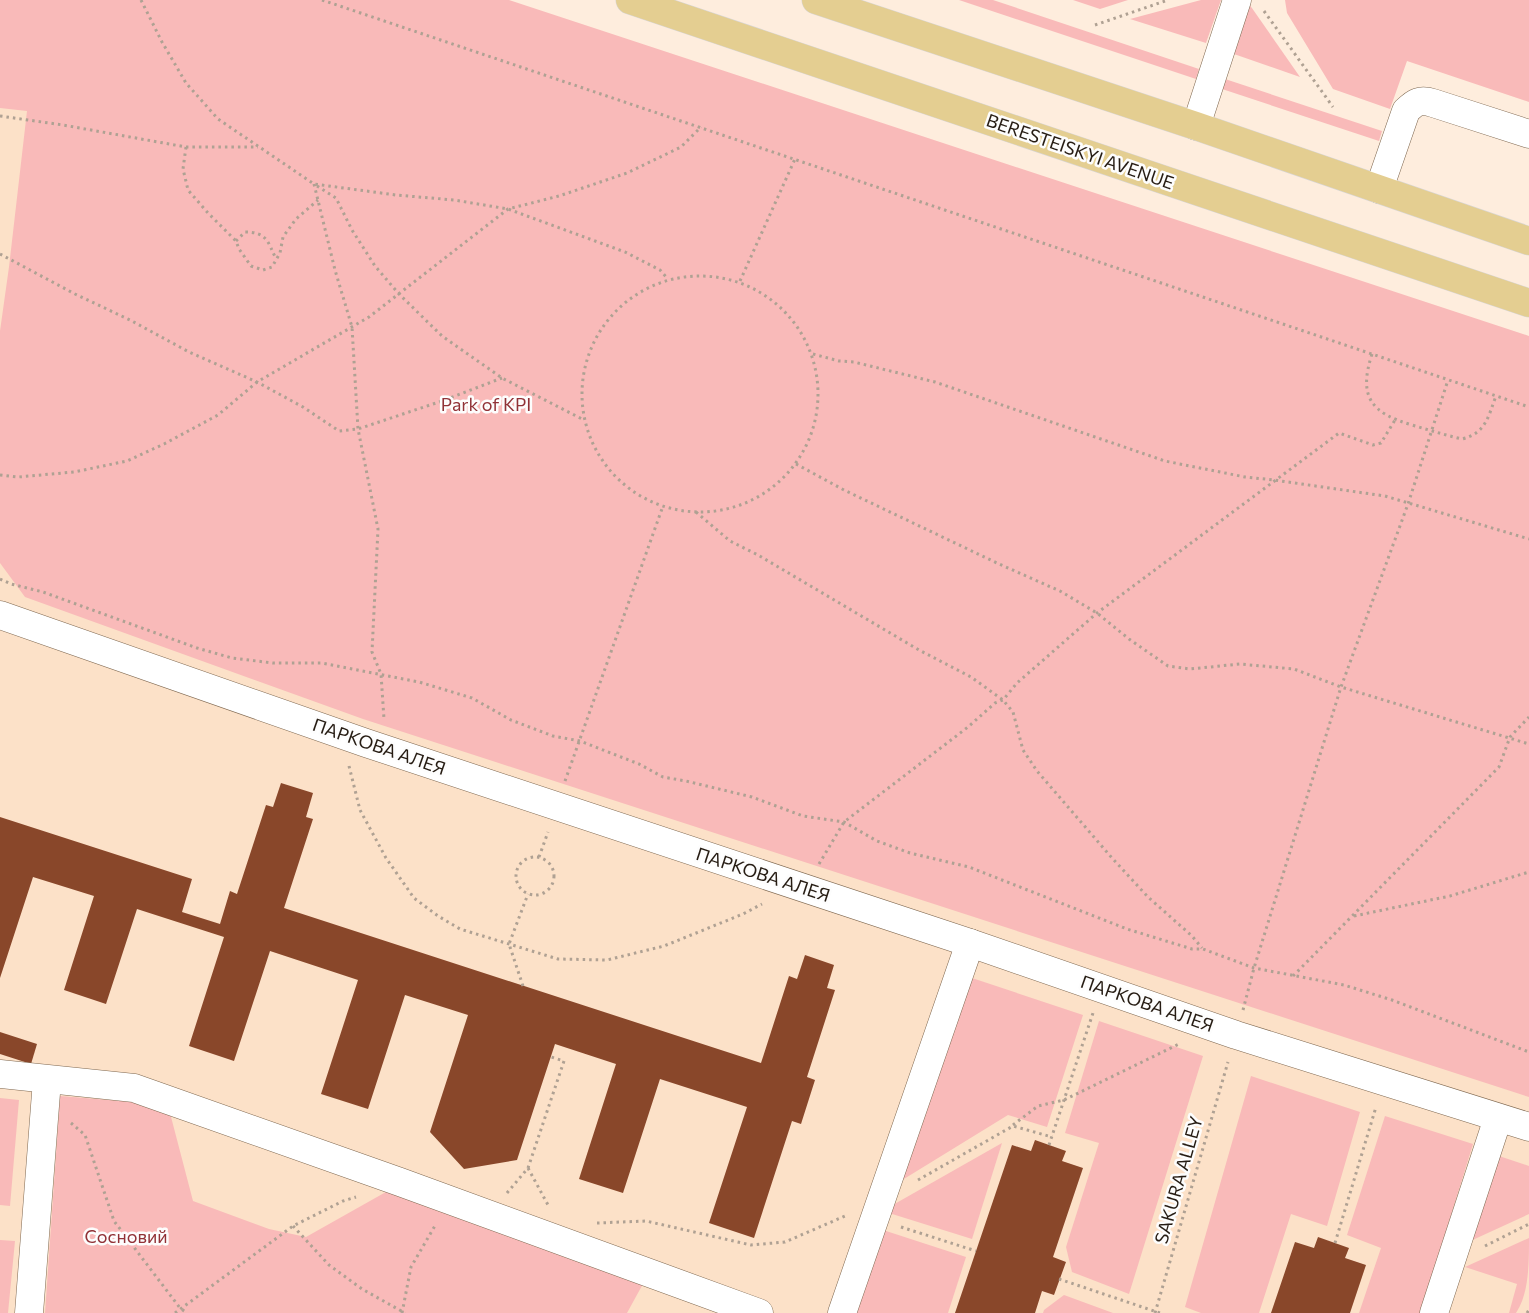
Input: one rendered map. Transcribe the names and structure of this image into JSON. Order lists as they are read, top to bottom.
{
  "streets": {
    "main road": ["BERESTEISKYI AVENUE"],
    "street": ["ПАРКОВА АЛЕЯ"],
    "path": ["SAKURA ALLEY"]
  },
  "parks": ["Park of KPI", "Сосновий"]
}
